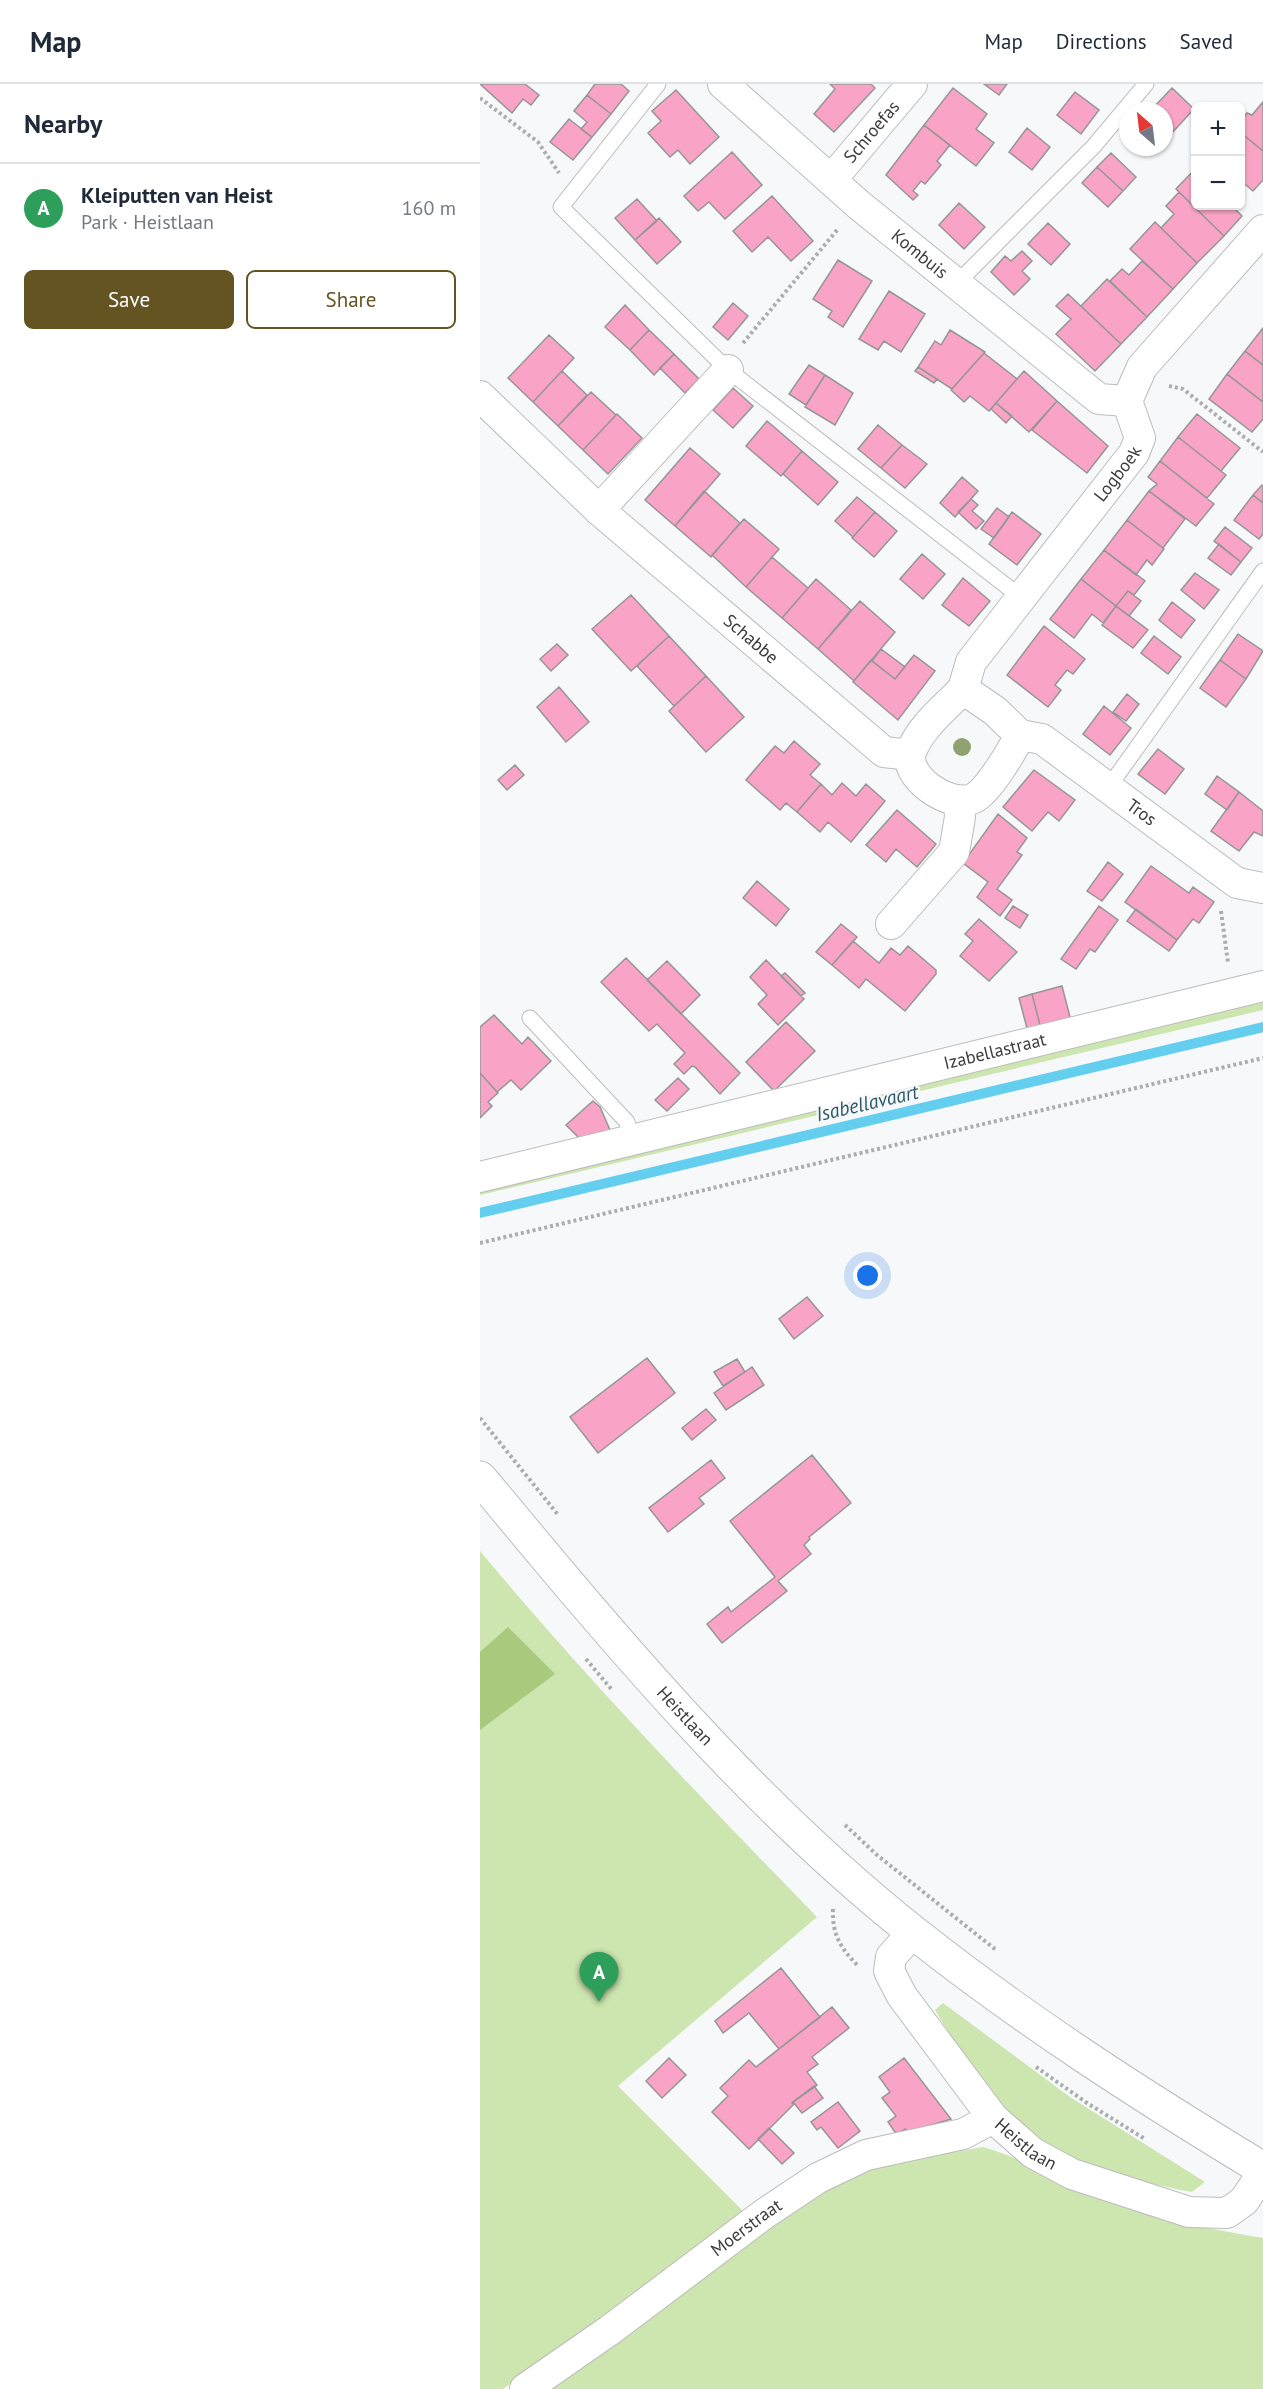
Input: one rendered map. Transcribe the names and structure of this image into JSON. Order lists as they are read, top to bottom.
{
  "streets": {
    "main road": ["Heistlaan"],
    "street": [
      "Schroefas",
      "Kombuis",
      "Logboek",
      "Schabbe",
      "Tros",
      "Izabellastraat",
      "Moerstraat"
    ]
  },
  "crossings": [
    ["Schroefas", "Kombuis"],
    ["Kombuis", "Logboek"],
    ["Logboek", "Schabbe"],
    ["Logboek", "Tros"],
    ["Schabbe", "Tros"],
    ["Heistlaan", "Moerstraat"]
  ],
  "water": ["Isabellavaart"],
  "north": "top left",
  "page": {
    "header": "Map",
    "nav": ["Map", "Directions", "Saved"],
    "heading": "Nearby",
    "map_buttons": ["+", "−"],
    "list": [
      {
        "mark": "A",
        "name": "Kleiputten van Heist",
        "note": "Park · Heistlaan",
        "value": "160 m"
      }
    ],
    "buttons": ["Save", "Share"],
    "pins": "A"
  }
}
